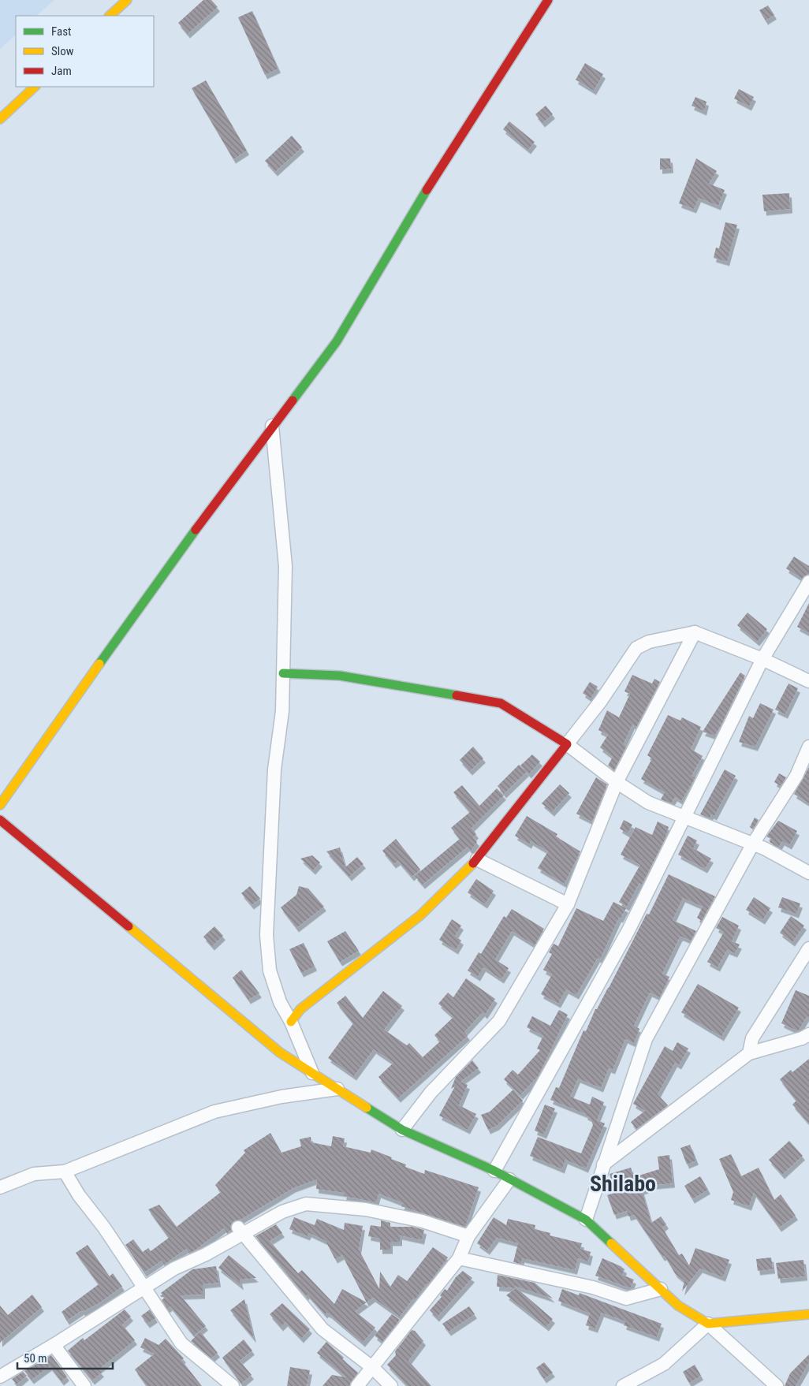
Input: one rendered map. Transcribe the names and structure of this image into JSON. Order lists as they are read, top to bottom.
{
  "districts": ["Shilabo"],
  "legend": ["Fast", "Slow", "Jam"],
  "scale_bar": "50 m"
}
